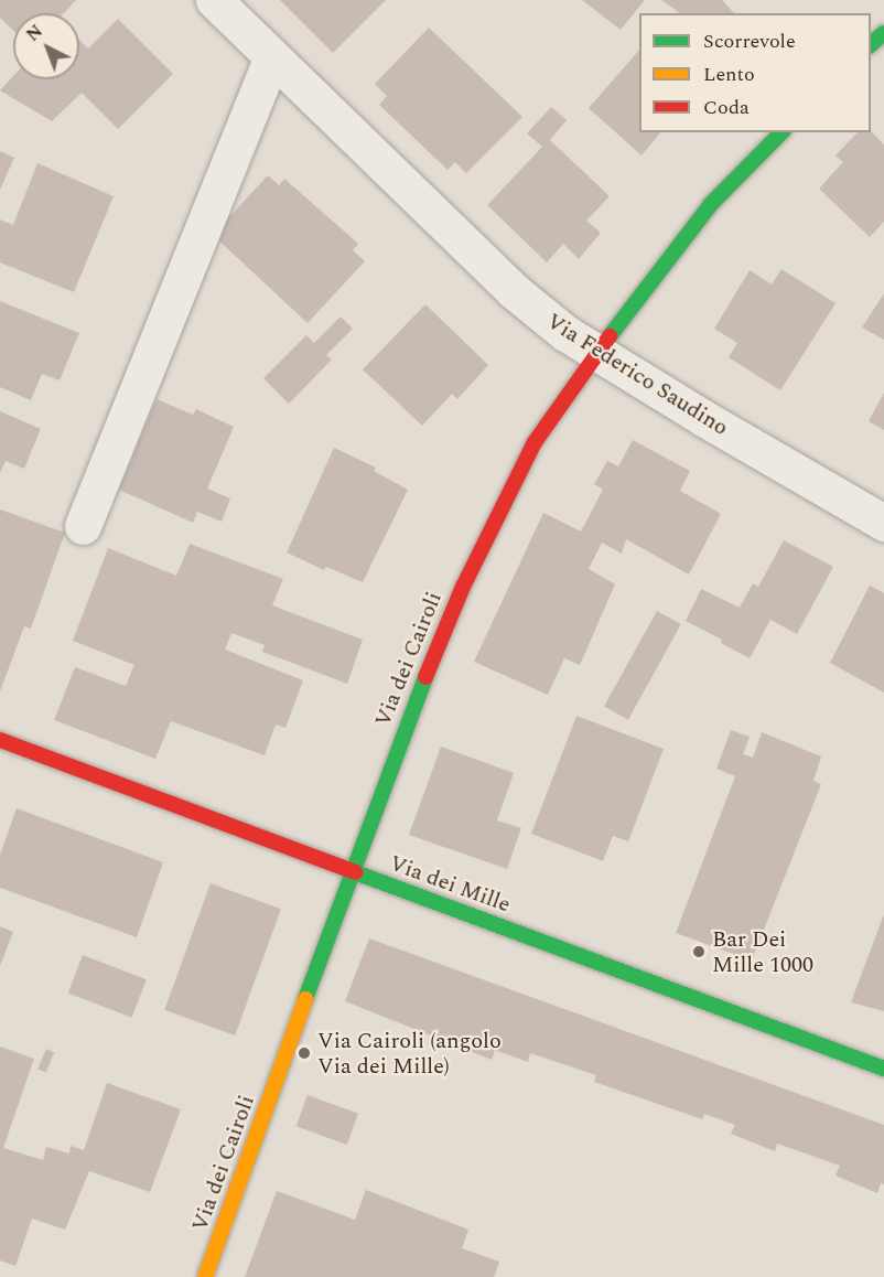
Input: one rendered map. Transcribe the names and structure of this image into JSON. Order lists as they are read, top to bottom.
{
  "streets": {
    "street": ["Via Federico Saudino", "Via dei Cairoli", "Via dei Mille"]
  },
  "crossings": [
    ["Via Federico Saudino", "Via dei Cairoli"],
    ["Via dei Cairoli", "Via dei Mille"]
  ],
  "places": ["Bar Dei Mille 1000", "Via Cairoli (angolo Via dei Mille)"],
  "legend": ["Scorrevole", "Lento", "Coda"],
  "north": "top left"
}
